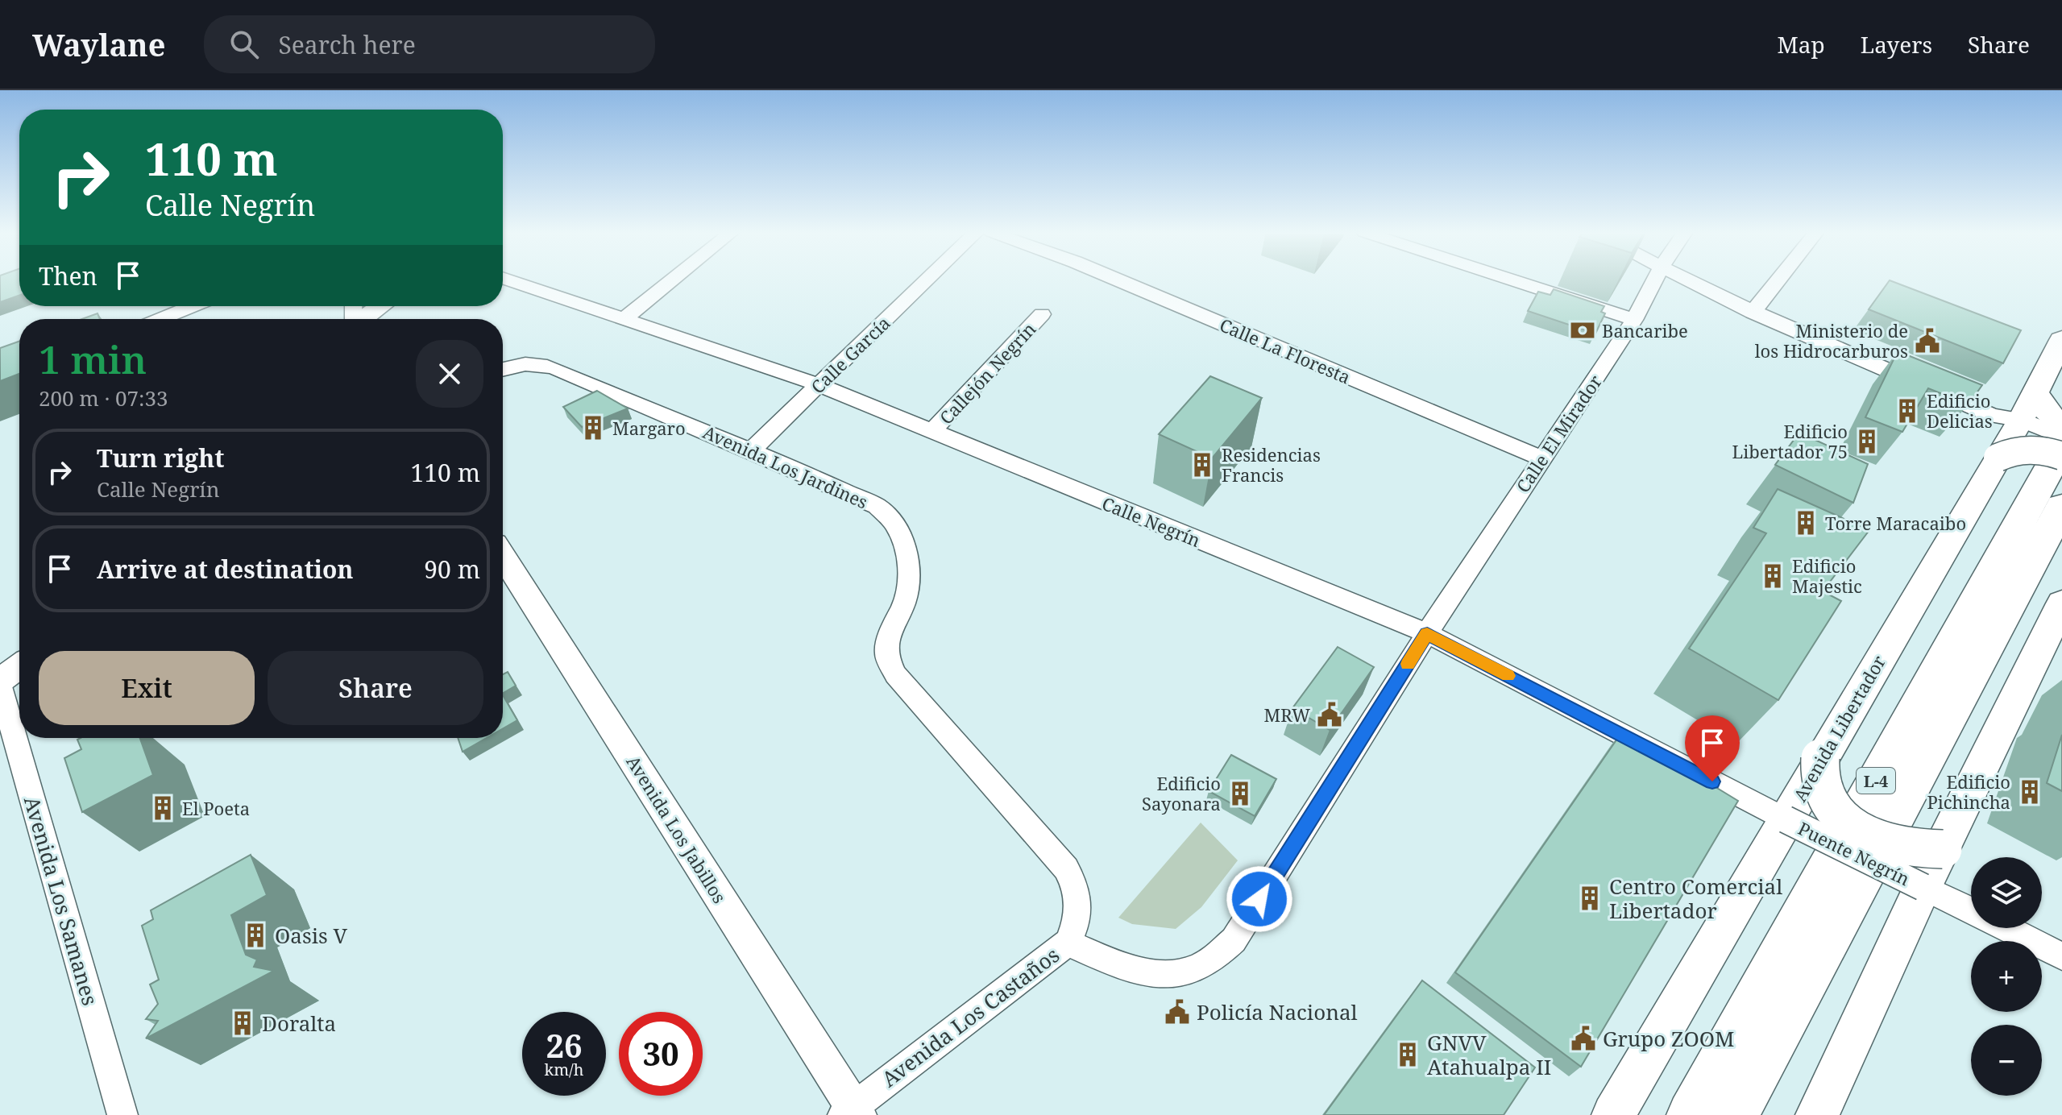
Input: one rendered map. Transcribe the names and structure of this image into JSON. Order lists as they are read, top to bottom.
{
  "streets": {
    "main road": ["Avenida Libertador", "L-4"],
    "street": [
      "Calle La Floresta",
      "Calle García",
      "Callejón Negrín",
      "Calle El Mirador",
      "Avenida Los Jardines",
      "Calle Negrín",
      "Avenida Los Jabillos",
      "Puente Negrín",
      "Avenida Los Samanes",
      "Avenida Los Castaños"
    ]
  },
  "crossings": [
    ["Calle La Floresta", "Calle El Mirador"],
    ["Calle García", "Avenida Los Jardines"],
    ["Calle García", "Calle Negrín"],
    ["Callejón Negrín", "Calle Negrín"],
    ["Calle El Mirador", "Avenida Los Jardines"],
    ["Calle El Mirador", "Calle Negrín"],
    ["Calle El Mirador", "Avenida Los Castaños"],
    ["Avenida Los Jardines", "Avenida Los Castaños"],
    ["Calle Negrín", "Avenida Libertador"],
    ["Calle Negrín", "Puente Negrín"],
    ["Avenida Libertador", "Puente Negrín"],
    ["Avenida Los Jabillos", "Avenida Los Castaños"]
  ],
  "places": {
    "bank": ["Bancaribe"],
    "public building": [
      "Ministerio de los Hidrocarburos",
      "MRW",
      "Policía Nacional",
      "Grupo ZOOM"
    ],
    "building": [
      "Edificio Delicias",
      "Margaro",
      "Edificio Libertador 75",
      "Residencias Francis",
      "Torre Maracaibo",
      "Edificio Majestic",
      "Edificio Pichincha",
      "Edificio Sayonara",
      "El Poeta",
      "Centro Comercial Libertador",
      "Oasis V",
      "Doralta",
      "GNVV Atahualpa II"
    ]
  },
  "page": {
    "header": "Waylane",
    "search": "Search here",
    "nav": ["Map", "Layers", "Share"],
    "turn": ["110 m", "Calle Negrín"],
    "then": "Then",
    "heading": ["1 min", "200 m · 07:33"],
    "list": [
      {
        "name": "Turn right",
        "note": "Calle Negrín",
        "value": "110 m"
      },
      {
        "name": "Arrive at destination",
        "value": "90 m"
      }
    ],
    "buttons": ["Exit", "Share"],
    "map_buttons": ["+", "−"],
    "speed": "26 km/h",
    "limit": "30"
  }
}
